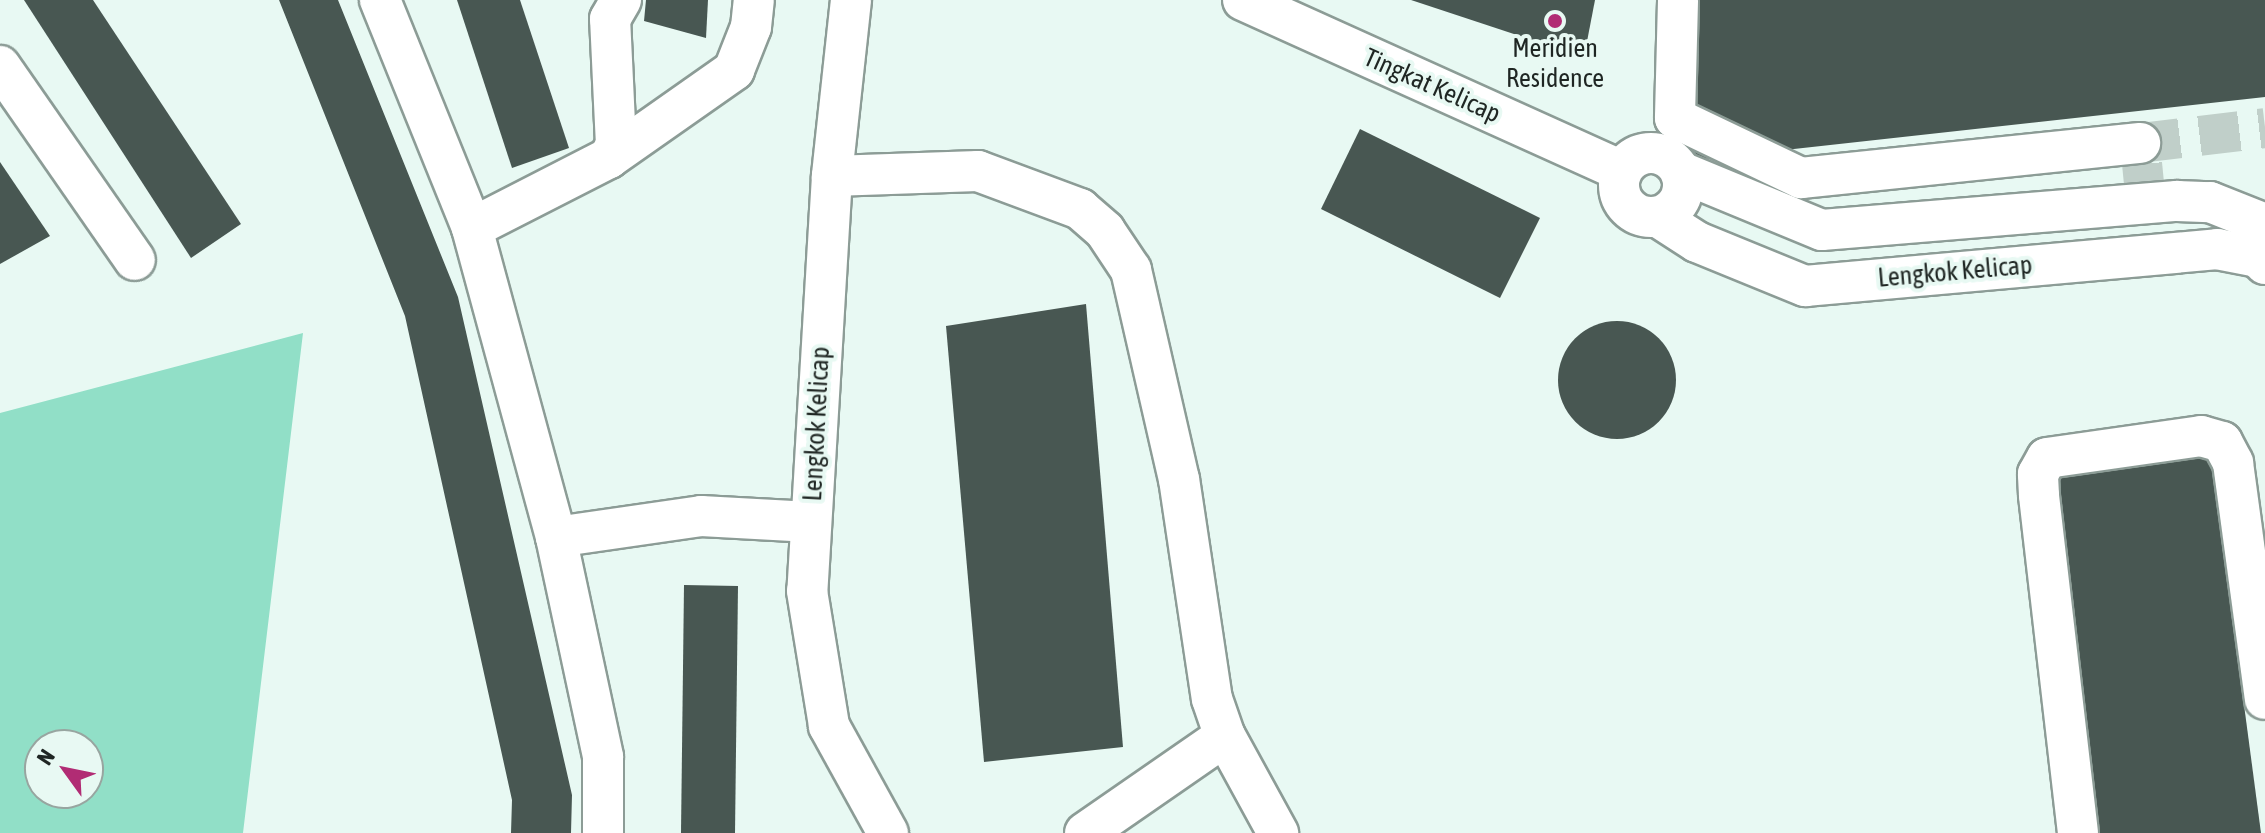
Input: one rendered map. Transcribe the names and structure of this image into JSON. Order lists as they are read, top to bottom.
{
  "streets": {
    "street": ["Tingkat Kelicap", "Lengkok Kelicap"]
  },
  "crossings": [
    ["Tingkat Kelicap", "Lengkok Kelicap"]
  ],
  "places": ["Meridien Residence"],
  "north": "top left"
}
